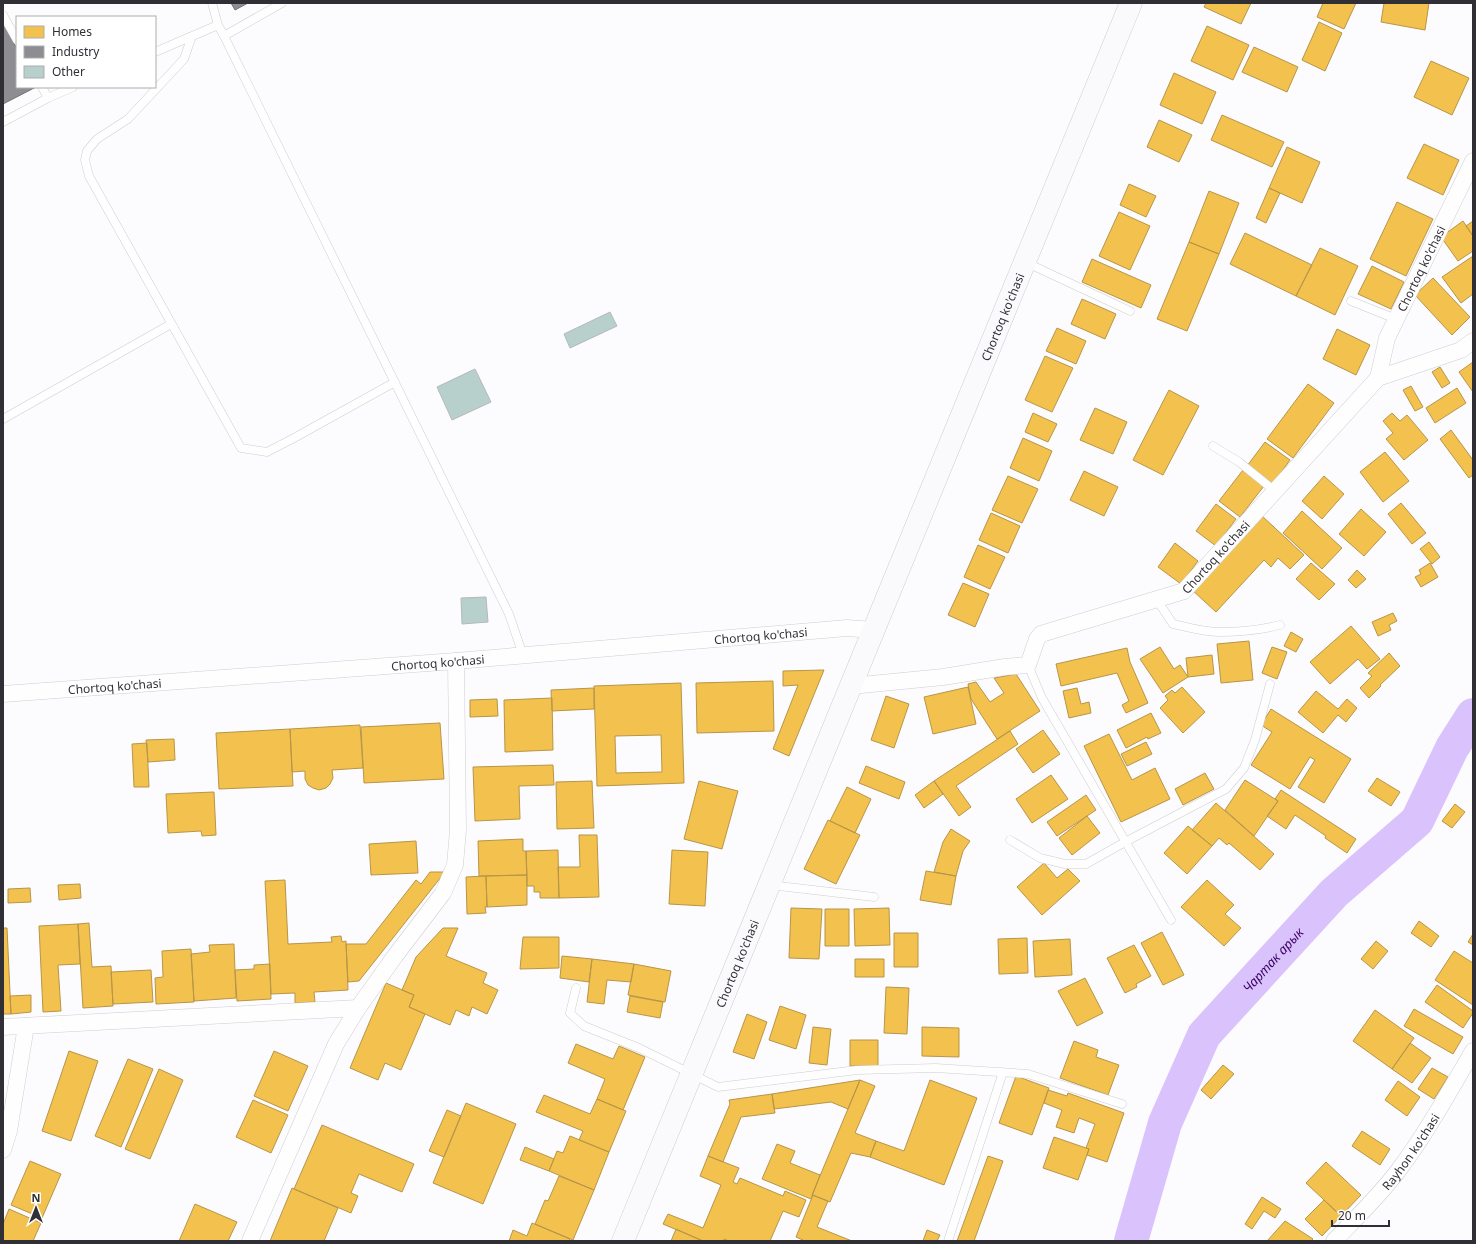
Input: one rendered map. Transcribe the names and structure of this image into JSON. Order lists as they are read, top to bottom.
{
  "streets": {
    "street": ["Chortoq ko'chasi", "Rayhon ko'chasi"]
  },
  "water": ["Чартак арык"],
  "legend": ["Homes", "Industry", "Other"],
  "scale_bar": "20 m",
  "north": "top"
}
